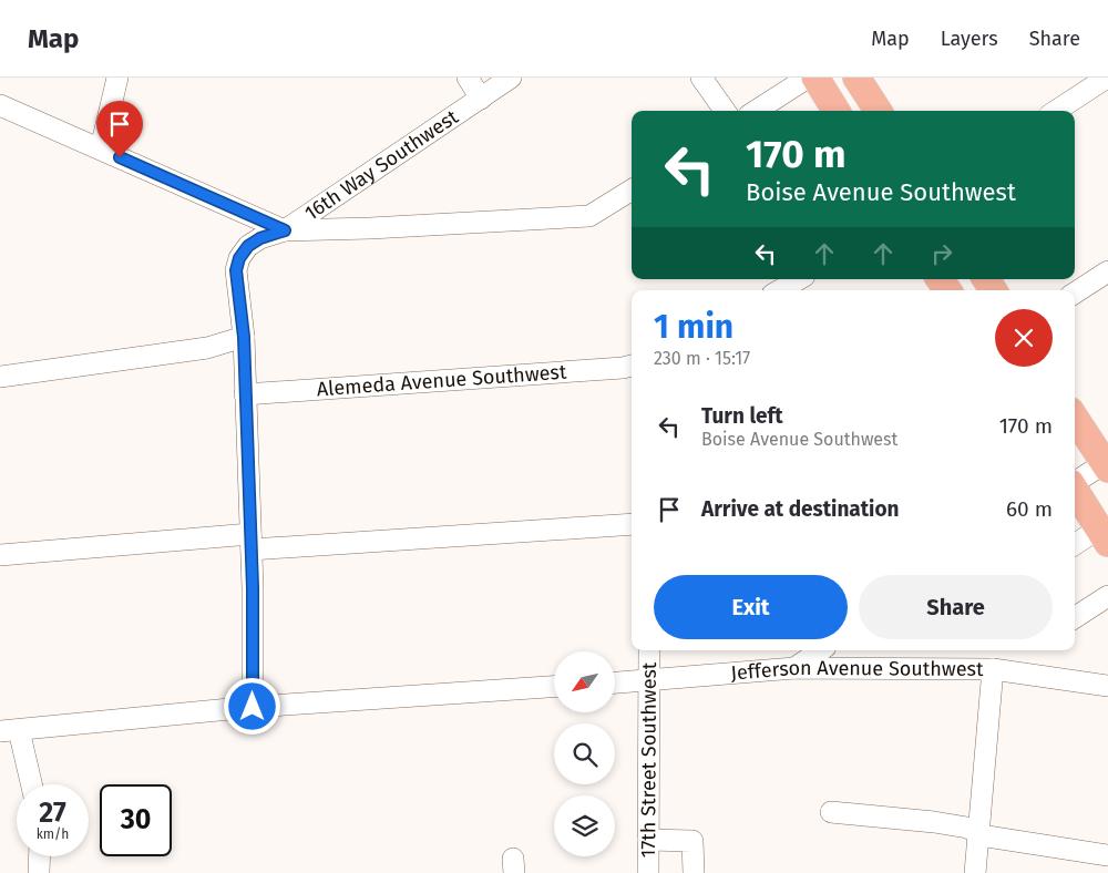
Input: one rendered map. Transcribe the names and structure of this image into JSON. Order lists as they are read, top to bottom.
{
  "streets": {
    "street": [
      "16th Way Southwest",
      "Alemeda Avenue Southwest",
      "Jefferson Avenue Southwest",
      "17th Street Southwest"
    ]
  },
  "crossings": [
    ["16th Way Southwest", "Alemeda Avenue Southwest"],
    ["Jefferson Avenue Southwest", "17th Street Southwest"]
  ],
  "north": "bottom left",
  "page": {
    "header": "Map",
    "nav": ["Map", "Layers", "Share"],
    "turn": ["170 m", "Boise Avenue Southwest"],
    "heading": ["1 min", "230 m · 15:17"],
    "list": [
      {
        "name": "Turn left",
        "note": "Boise Avenue Southwest",
        "value": "170 m"
      },
      {
        "name": "Arrive at destination",
        "value": "60 m"
      }
    ],
    "buttons": ["Exit", "Share"],
    "speed": "27 km/h",
    "limit": "30"
  }
}
